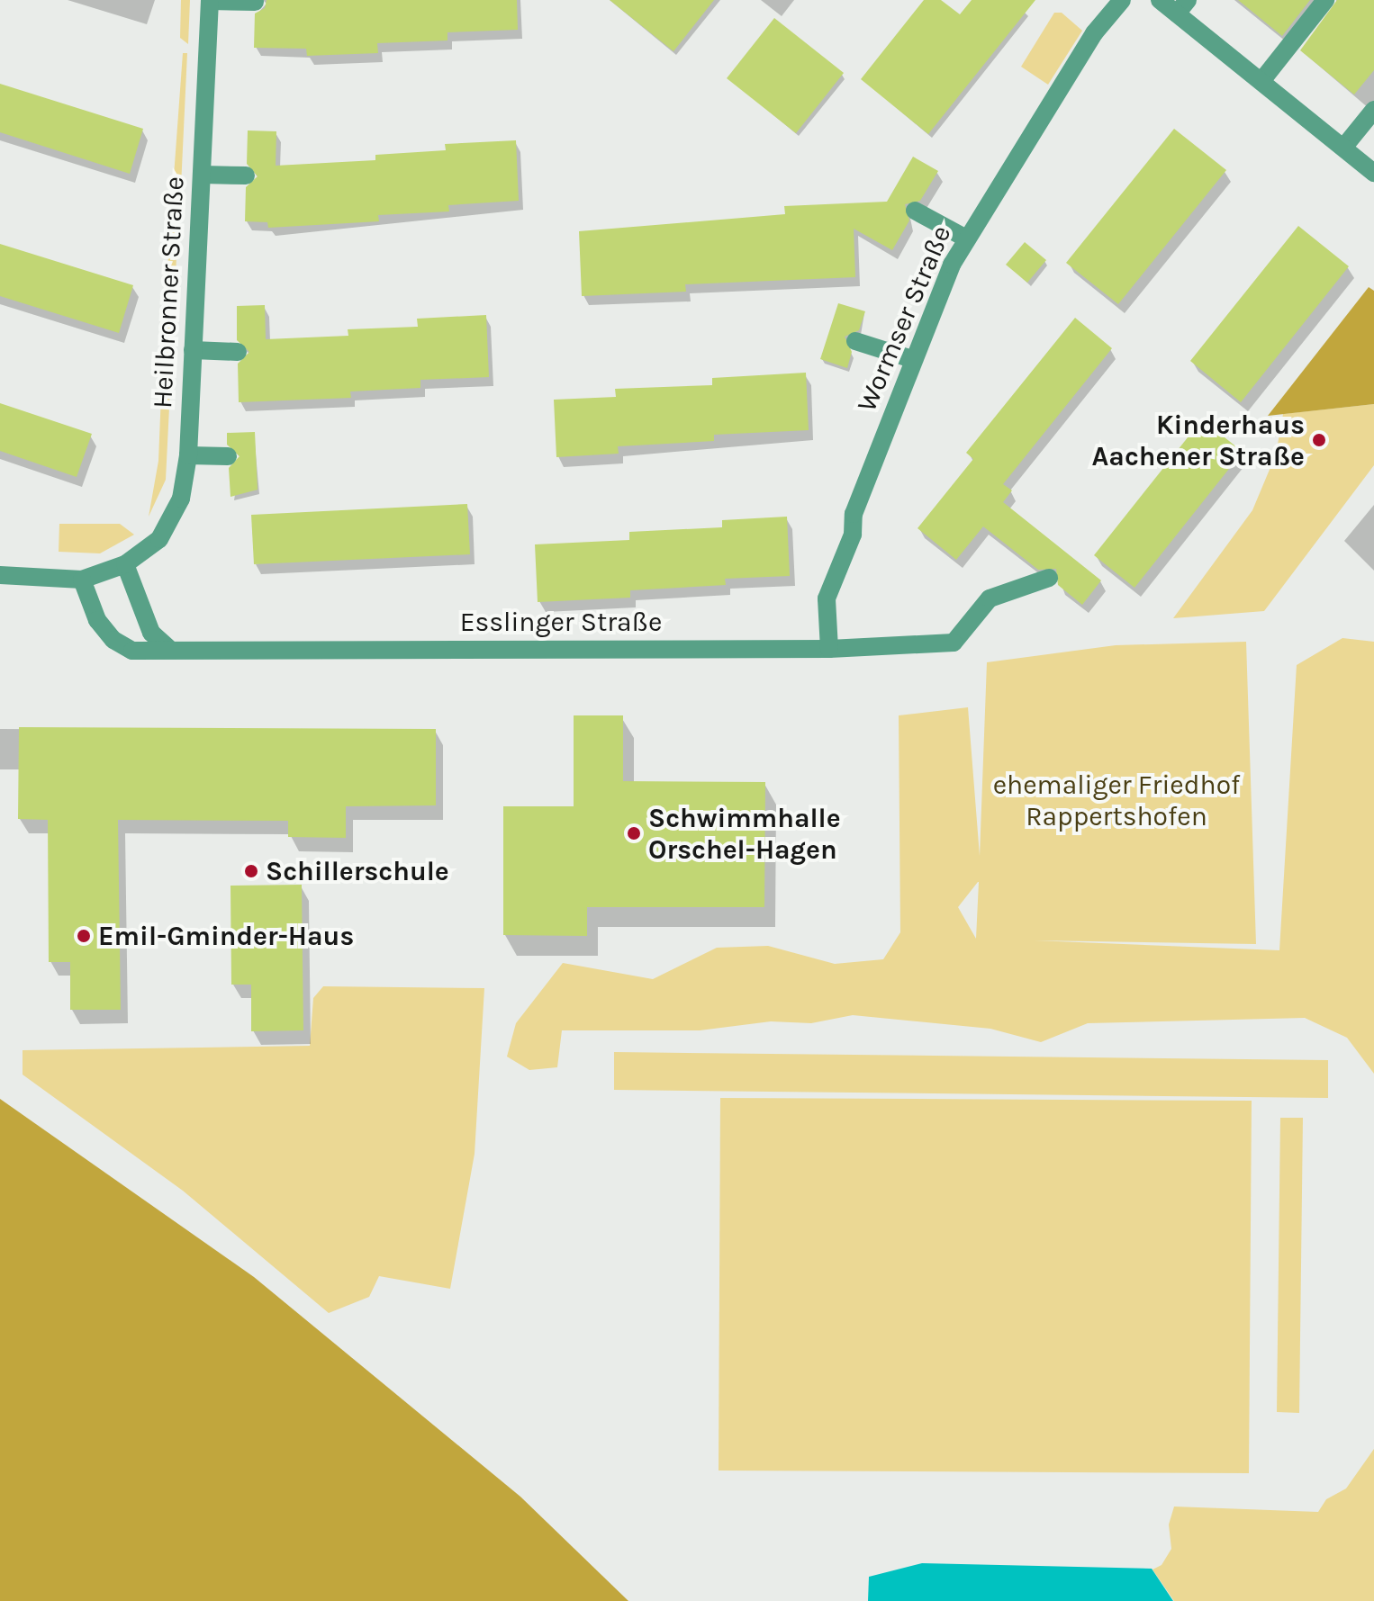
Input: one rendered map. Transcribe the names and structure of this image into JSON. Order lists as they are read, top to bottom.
{
  "streets": {
    "street": ["Heilbronner Straße", "Wormser Straße", "Esslinger Straße"]
  },
  "crossings": [
    ["Wormser Straße", "Esslinger Straße"]
  ],
  "parks": ["ehemaliger Friedhof Rappertshofen"],
  "places": [
    "Kinderhaus Aachener Straße",
    "Schwimmhalle Orschel-Hagen",
    "Schillerschule",
    "Emil-Gminder-Haus"
  ]
}
